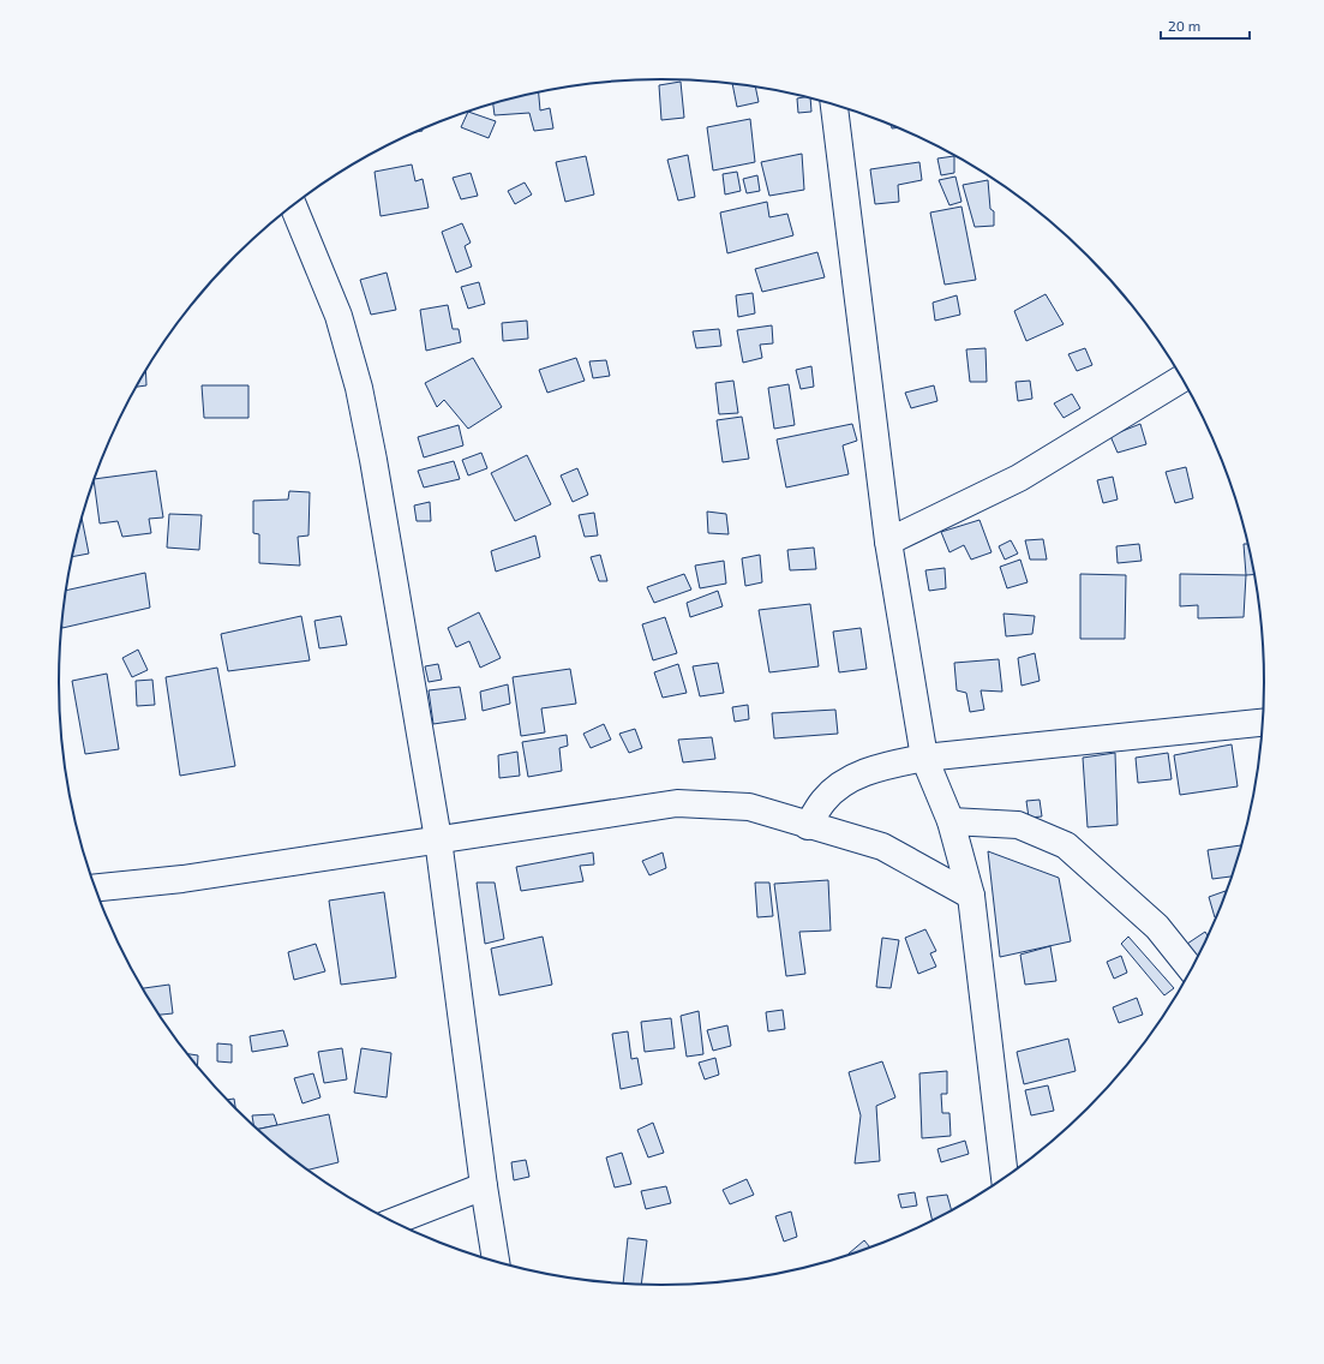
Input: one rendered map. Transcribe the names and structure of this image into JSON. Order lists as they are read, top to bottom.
{
  "scale_bar": "20 m"
}
